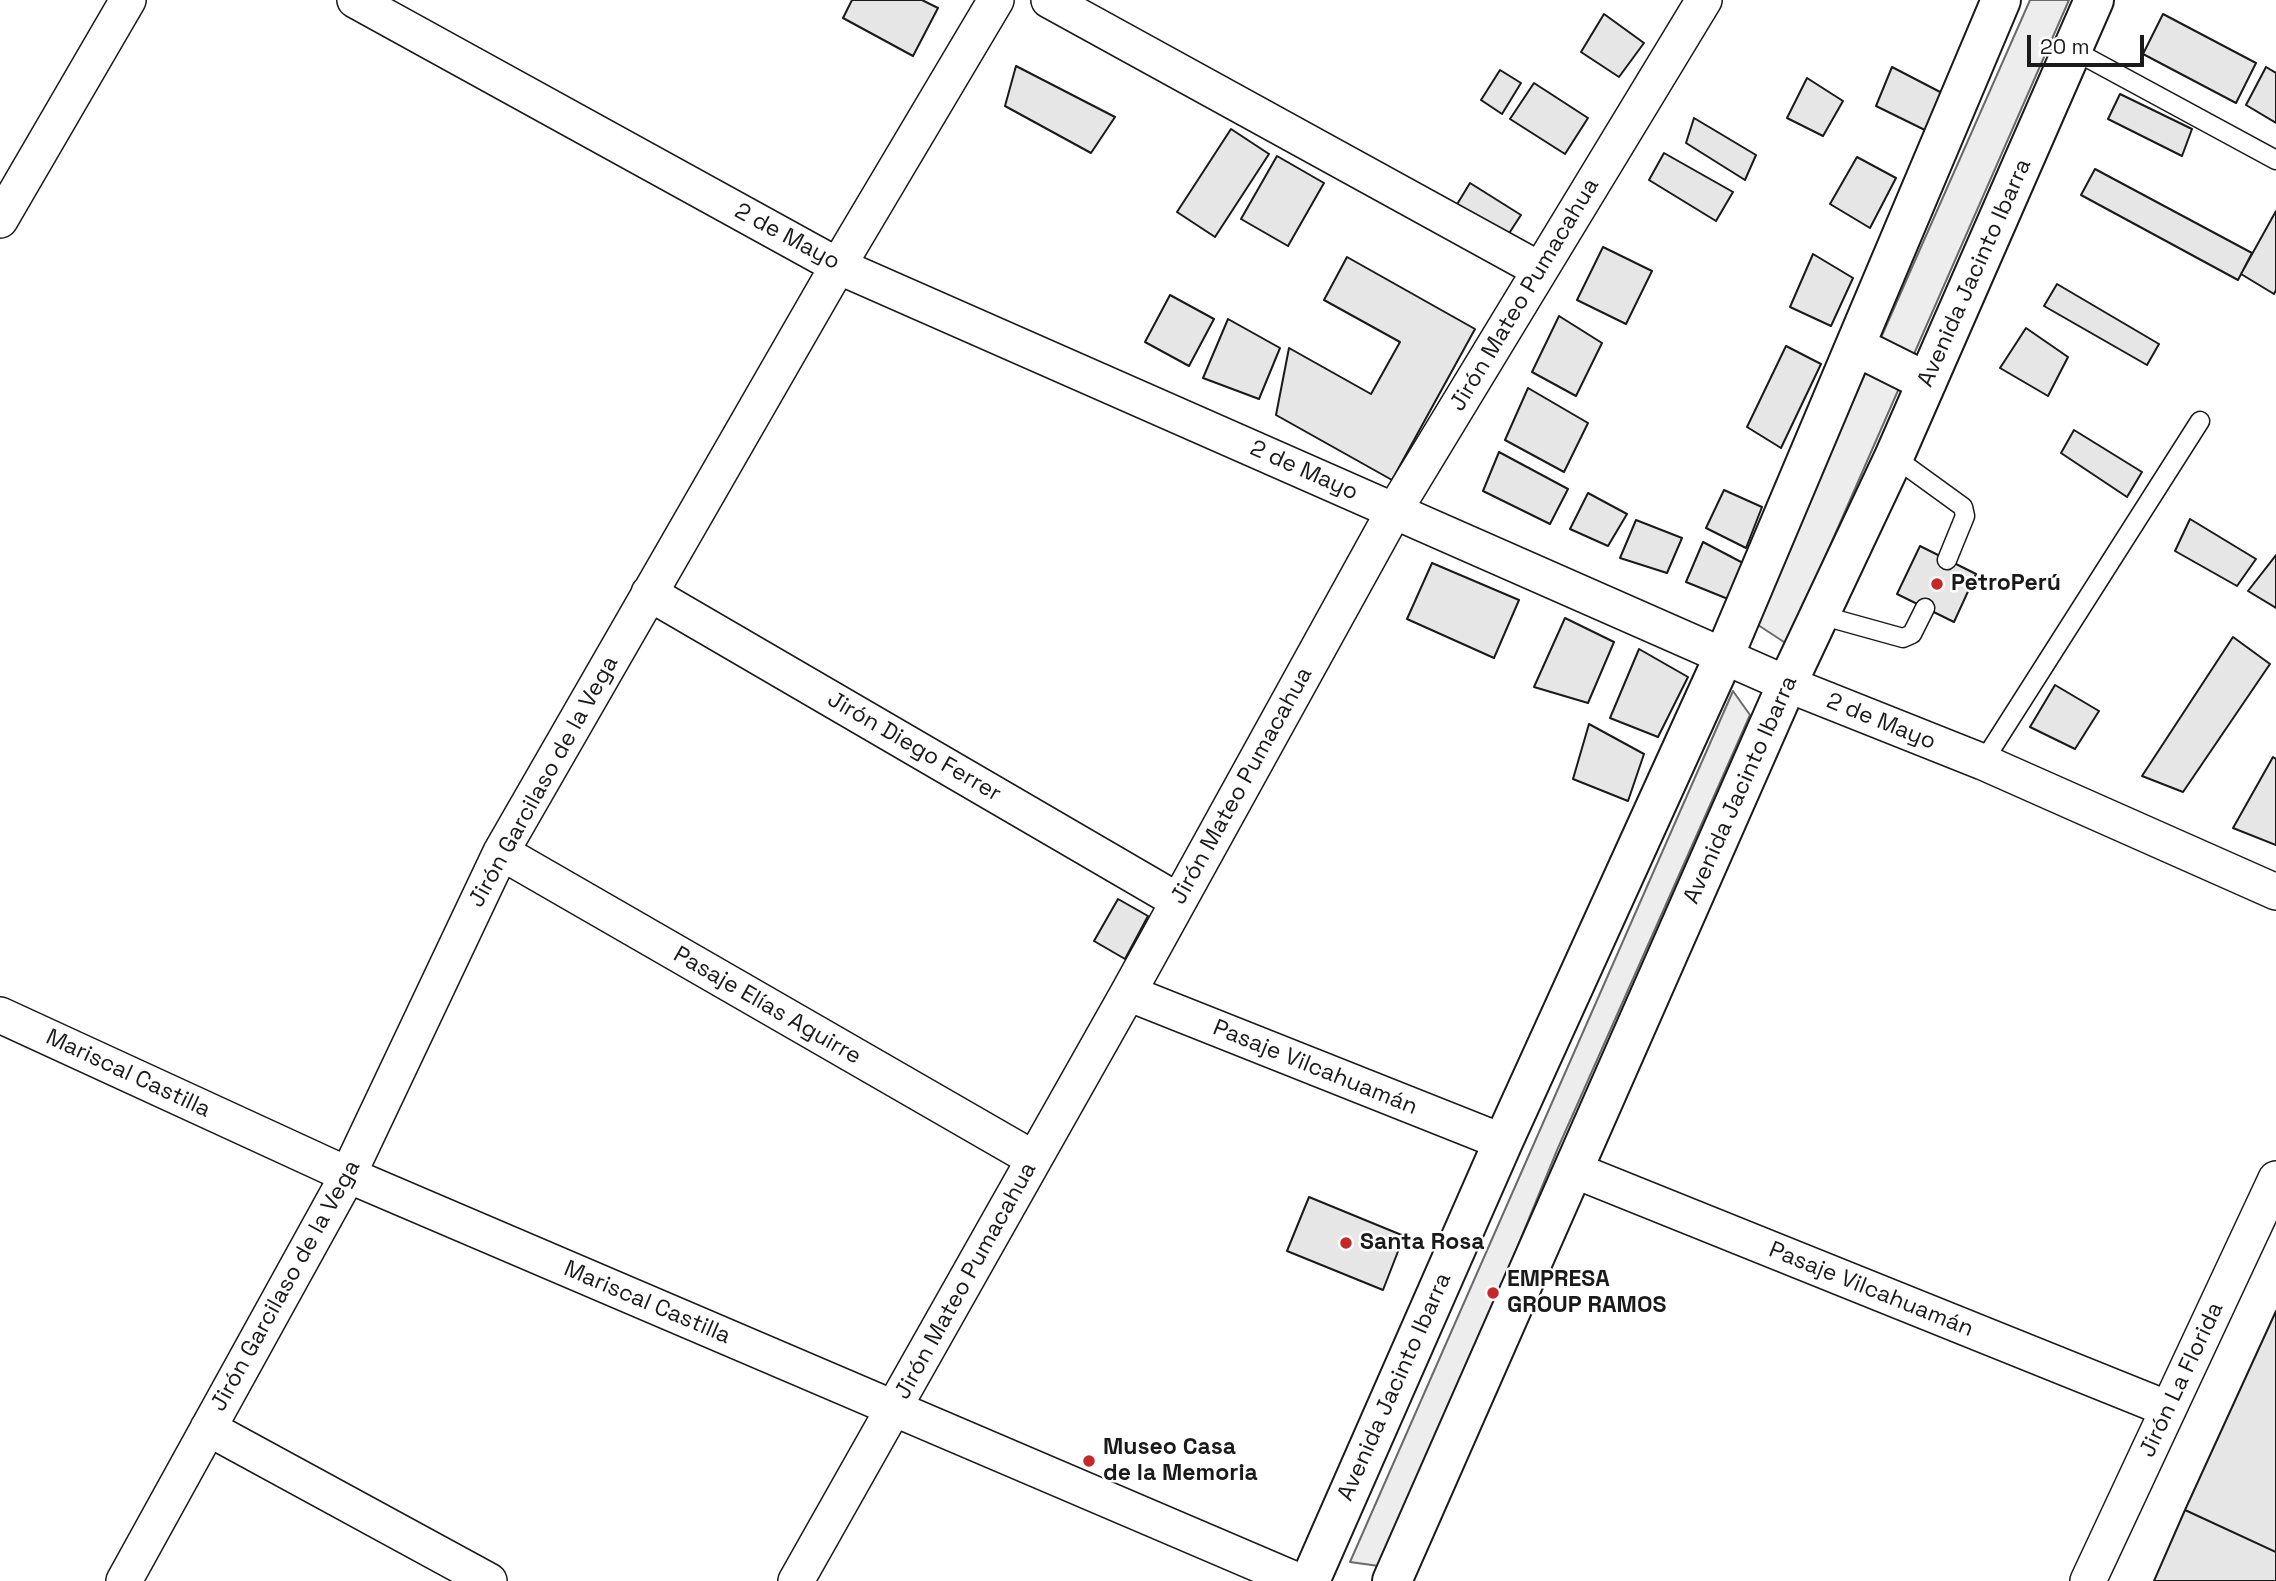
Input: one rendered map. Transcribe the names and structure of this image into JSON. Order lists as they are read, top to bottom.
{
  "streets": {
    "street": [
      "2 de Mayo",
      "Avenida Jacinto Ibarra",
      "Jirón Mateo Pumacahua",
      "Jirón Diego Ferrer",
      "Jirón Garcilaso de la Vega",
      "Pasaje Elías Aguirre",
      "Pasaje Vilcahuamán",
      "Mariscal Castilla",
      "Jirón La Florida"
    ]
  },
  "crossings": [
    ["2 de Mayo", "Avenida Jacinto Ibarra"],
    ["2 de Mayo", "Jirón Mateo Pumacahua"],
    ["2 de Mayo", "Jirón Garcilaso de la Vega"],
    ["Avenida Jacinto Ibarra", "Pasaje Vilcahuamán"],
    ["Jirón Mateo Pumacahua", "Jirón Diego Ferrer"],
    ["Jirón Mateo Pumacahua", "Pasaje Elías Aguirre"],
    ["Jirón Mateo Pumacahua", "Pasaje Vilcahuamán"],
    ["Jirón Mateo Pumacahua", "Mariscal Castilla"],
    ["Jirón Diego Ferrer", "Jirón Garcilaso de la Vega"],
    ["Jirón Garcilaso de la Vega", "Pasaje Elías Aguirre"],
    ["Jirón Garcilaso de la Vega", "Mariscal Castilla"],
    ["Pasaje Vilcahuamán", "Jirón La Florida"]
  ],
  "places": [
    "PetroPerú",
    "Santa Rosa",
    "EMPRESA GROUP RAMOS",
    "Museo Casa de la Memoria"
  ],
  "scale_bar": "20 m"
}
